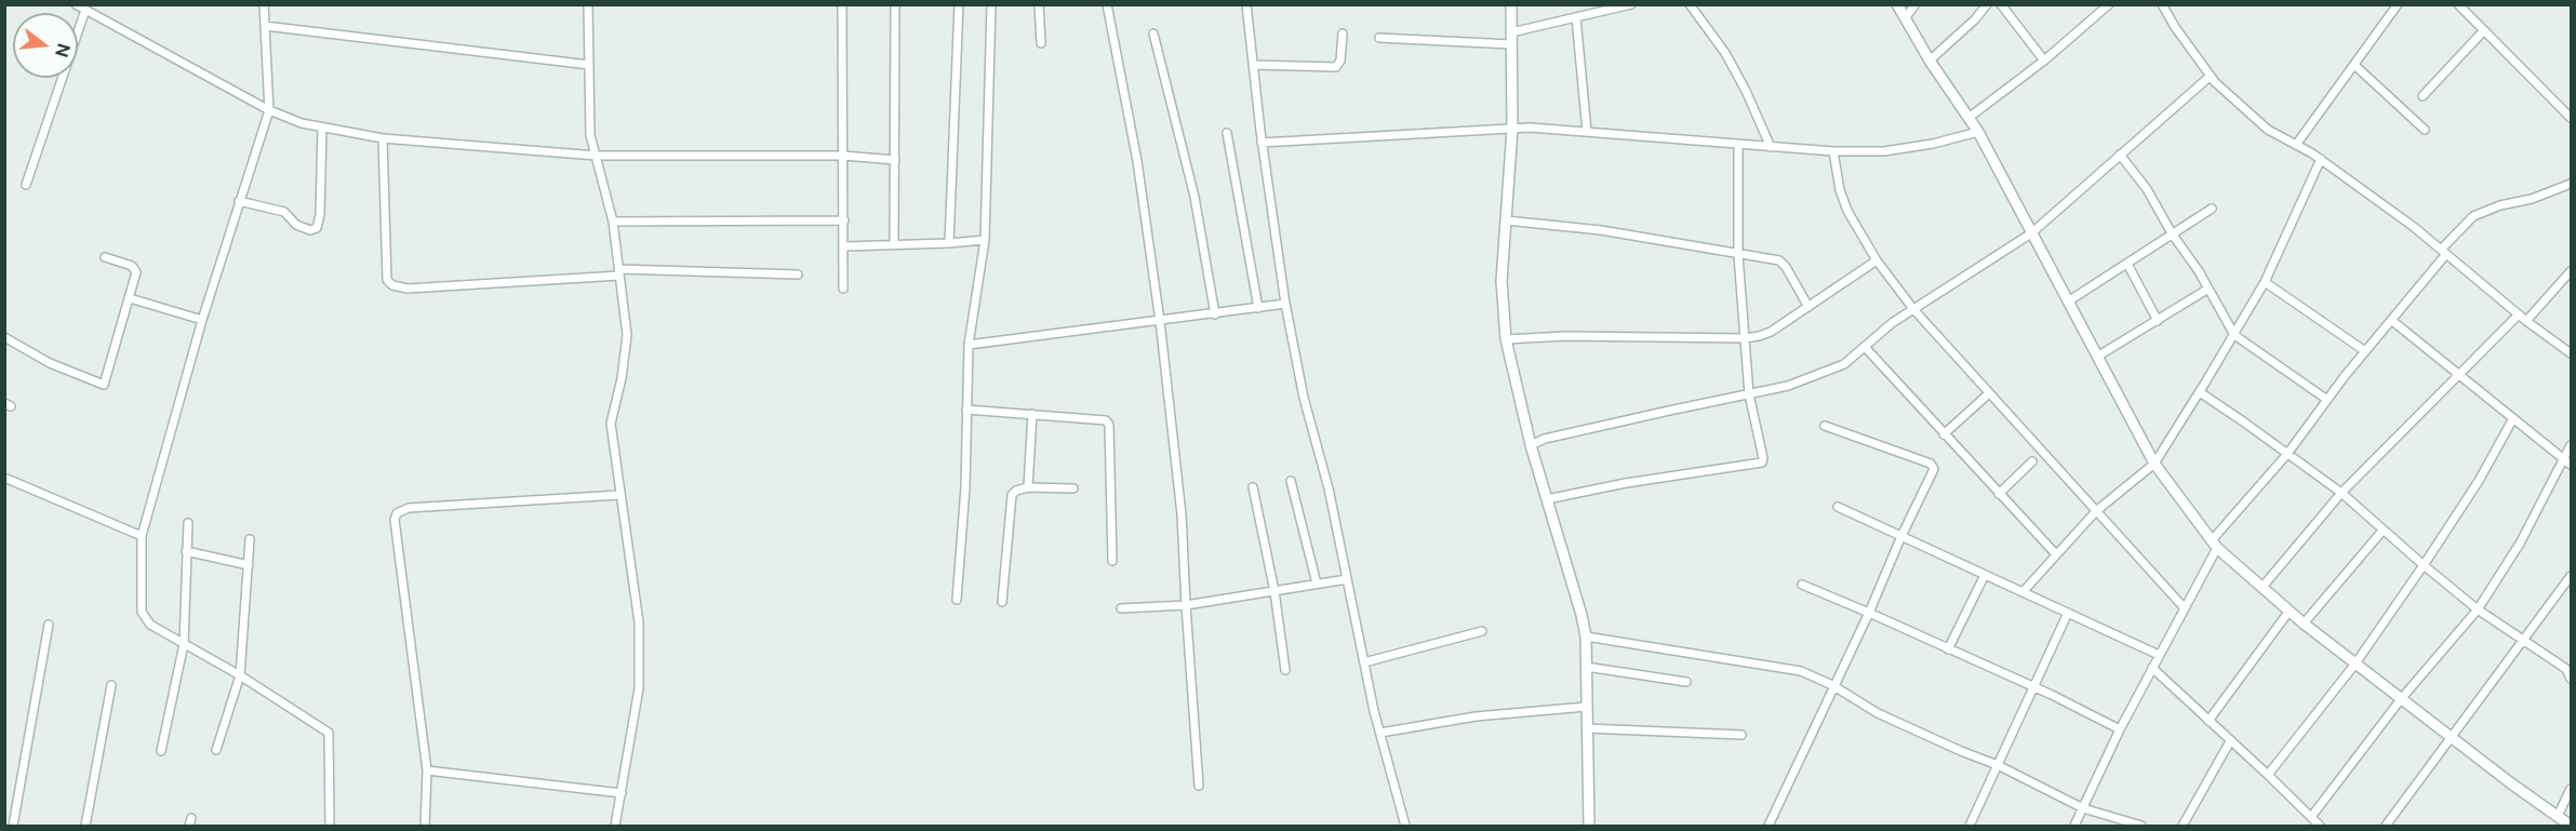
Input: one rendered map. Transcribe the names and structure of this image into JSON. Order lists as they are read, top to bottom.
{
  "north": "right"
}
